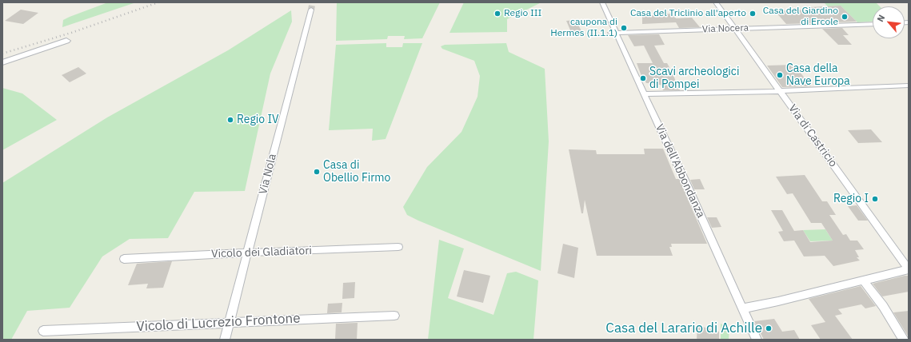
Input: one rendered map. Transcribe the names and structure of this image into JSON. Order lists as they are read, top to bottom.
{
  "streets": {
    "street": [
      "Via Nocera",
      "Via di Castricio",
      "Via dell'Abbondanza",
      "Via Nola",
      "Vicolo dei Gladiatori",
      "Vicolo di Lucrezio Frontone"
    ]
  },
  "crossings": [
    ["Via Nocera", "Via di Castricio"],
    ["Via Nocera", "Via dell'Abbondanza"],
    ["Via Nola", "Vicolo dei Gladiatori"],
    ["Via Nola", "Vicolo di Lucrezio Frontone"]
  ],
  "places": [
    "Regio III",
    "Casa del Triclinio all'aperto",
    "Casa del Giardino di Ercole",
    "caupona di Hermes (II.1.1)",
    "Casa della Nave Europa",
    "Scavi archeologici di Pompei",
    "Regio IV",
    "Casa di Obellio Firmo",
    "Regio I",
    "Casa del Larario di Achille"
  ],
  "north": "top left"
}
